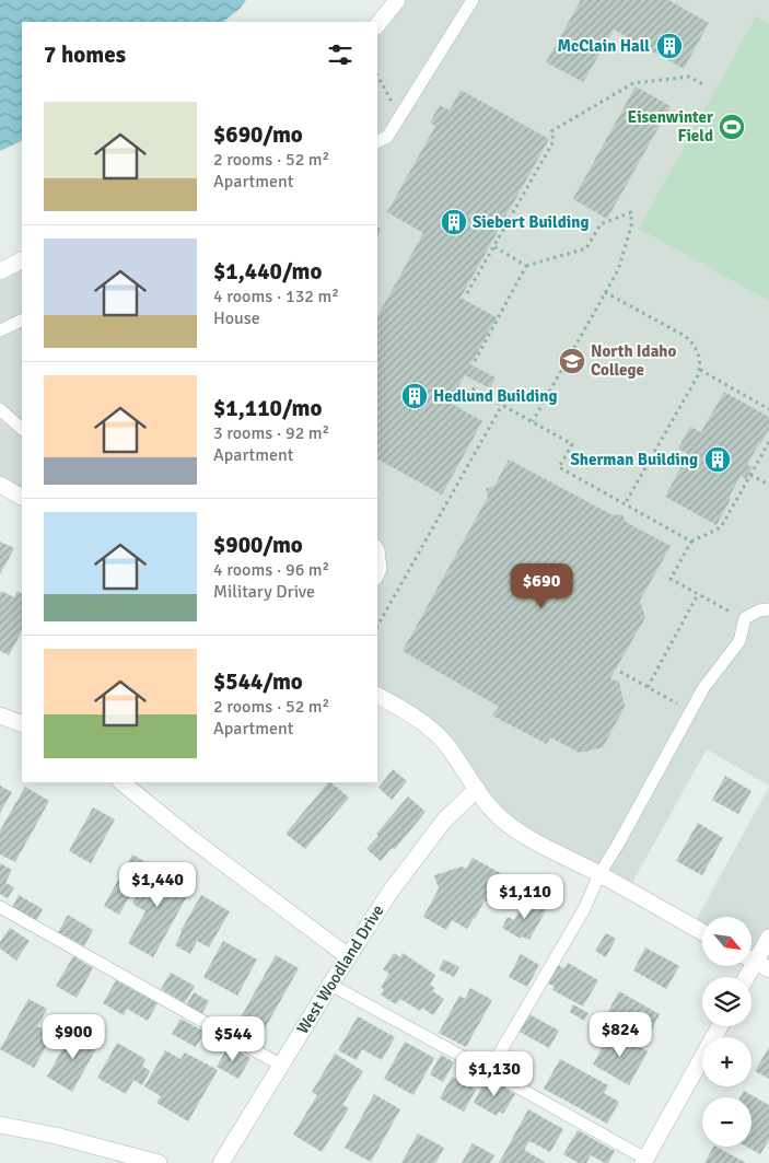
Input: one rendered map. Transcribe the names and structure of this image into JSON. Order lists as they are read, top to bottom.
{
  "streets": {
    "street": ["West Woodland Drive"]
  },
  "places": {
    "building": [
      "McClain Hall",
      "Siebert Building",
      "Hedlund Building",
      "Sherman Building"
    ],
    "sports": ["Eisenwinter Field"],
    "school or university": ["North Idaho College"]
  },
  "north": "bottom right",
  "page": {
    "heading": "7 homes",
    "list": [
      {
        "name": "$690/mo",
        "note": "2 rooms · 52 m² · Apartment"
      },
      {
        "name": "$1,440/mo",
        "note": "4 rooms · 132 m² · House"
      },
      {
        "name": "$1,110/mo",
        "note": "3 rooms · 92 m² · Apartment"
      },
      {
        "name": "$900/mo",
        "note": "4 rooms · 96 m² · Military Drive"
      },
      {
        "name": "$544/mo",
        "note": "2 rooms · 52 m² · Apartment"
      }
    ],
    "price": [
      "$690",
      "$1,440",
      "$1,110",
      "$824",
      "$900",
      "$544",
      "$1,130"
    ],
    "map_buttons": ["+", "−"]
  }
}
